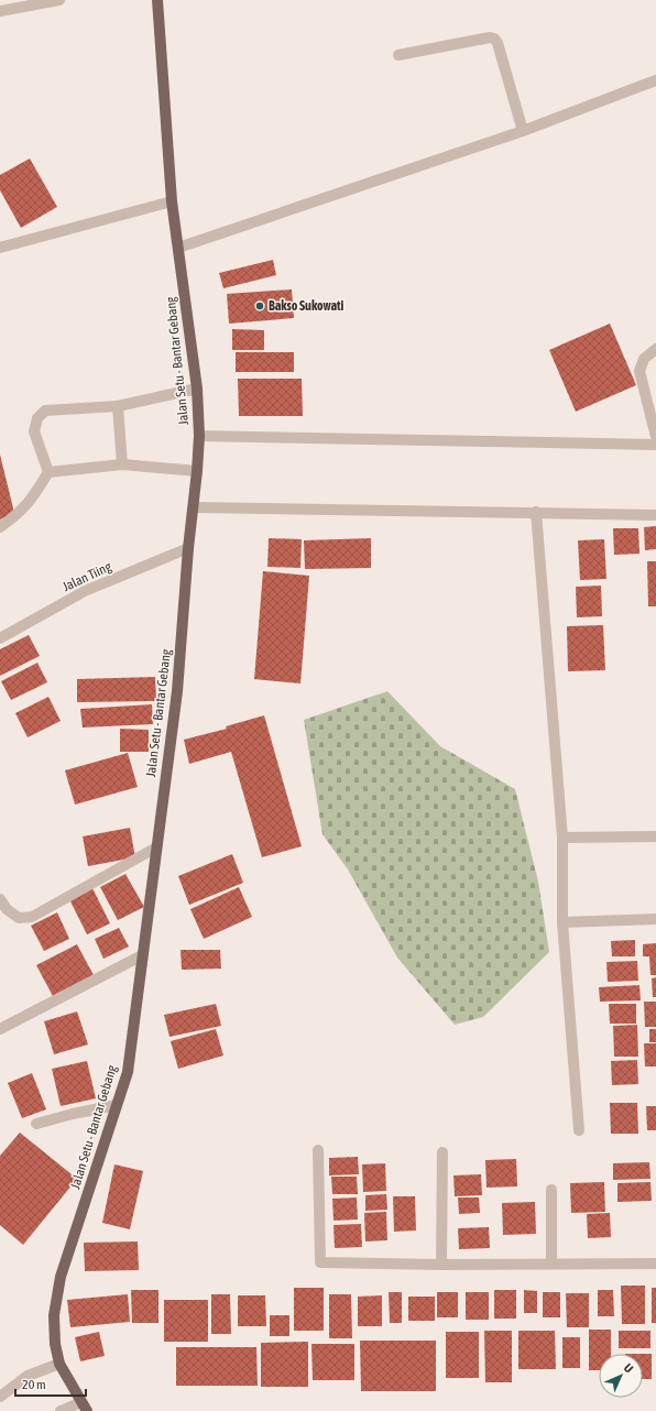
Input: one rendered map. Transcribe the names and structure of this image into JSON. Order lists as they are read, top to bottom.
{
  "streets": {
    "main road": ["Jalan Setu - Bantar Gebang"],
    "street": ["Jalan Tiing"]
  },
  "crossings": [
    ["Jalan Setu - Bantar Gebang", "Jalan Tiing"]
  ],
  "places": ["Bakso Sukowati"],
  "scale_bar": "20 m",
  "north": "top right"
}
